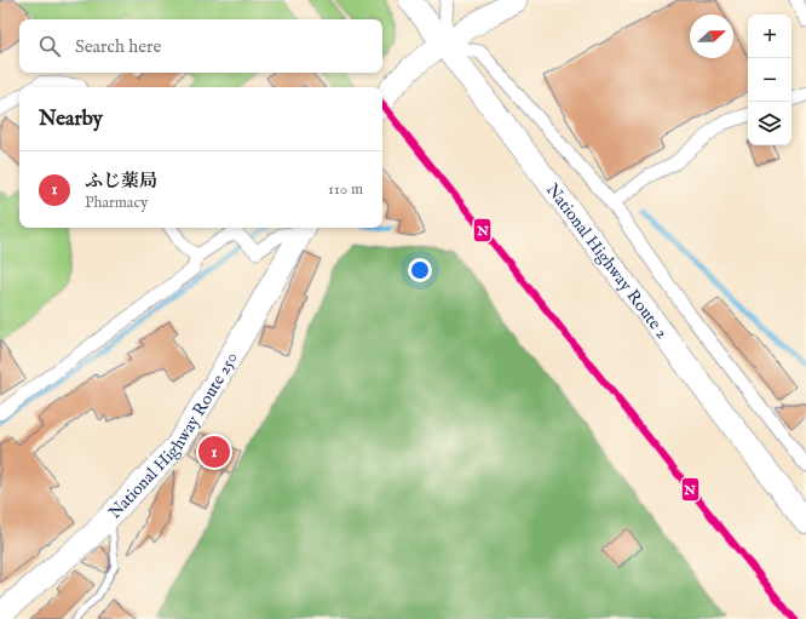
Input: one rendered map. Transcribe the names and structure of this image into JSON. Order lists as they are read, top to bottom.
{
  "streets": {
    "highway": ["National Highway Route 2", "National Highway Route 250"]
  },
  "lines": ["transit line N"],
  "north": "right",
  "page": {
    "map_buttons": ["+", "−"],
    "search": "Search here",
    "heading": "Nearby",
    "list": [
      {
        "mark": "1",
        "name": "ふじ薬局",
        "note": "Pharmacy",
        "value": "110 m"
      }
    ],
    "pins": "1"
  }
}
